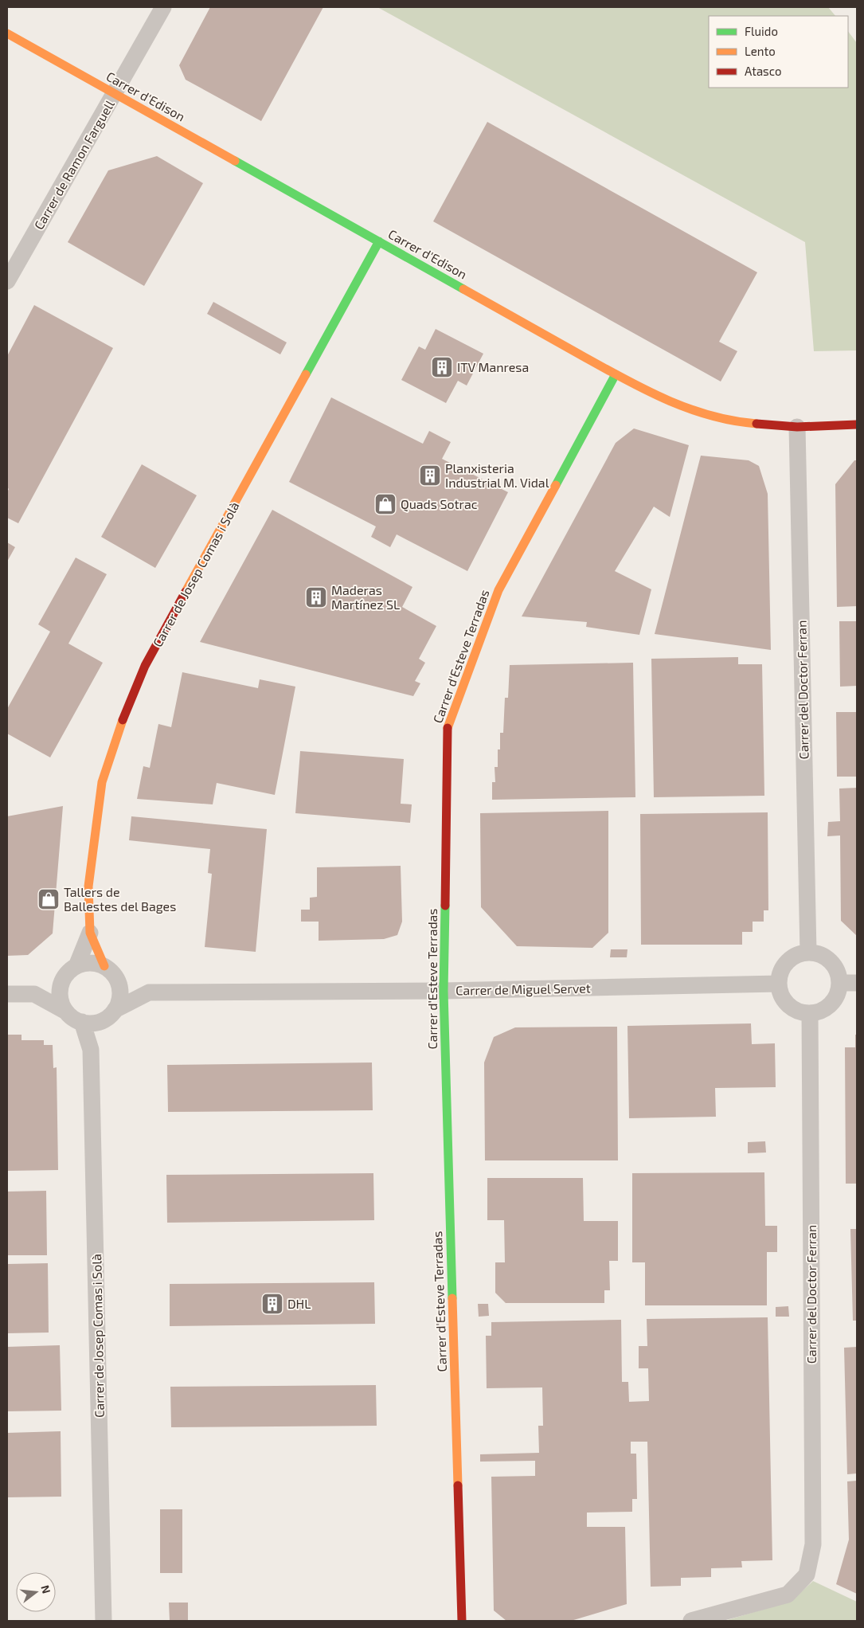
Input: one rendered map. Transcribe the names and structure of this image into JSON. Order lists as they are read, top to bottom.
{
  "streets": {
    "street": [
      "Carrer d'Edison",
      "Carrer de Ramon Farguell",
      "Carrer de Josep Comas i Solà",
      "Carrer d'Esteve Terradas",
      "Carrer del Doctor Ferran",
      "Carrer de Miguel Servet"
    ]
  },
  "crossings": [
    ["Carrer d'Edison", "Carrer de Ramon Farguell"],
    ["Carrer d'Edison", "Carrer de Josep Comas i Solà"],
    ["Carrer d'Edison", "Carrer d'Esteve Terradas"],
    ["Carrer d'Edison", "Carrer del Doctor Ferran"],
    ["Carrer de Josep Comas i Solà", "Carrer de Miguel Servet"],
    ["Carrer d'Esteve Terradas", "Carrer de Miguel Servet"],
    ["Carrer del Doctor Ferran", "Carrer de Miguel Servet"]
  ],
  "places": {
    "building": [
      "ITV Manresa",
      "Planxisteria Industrial M. Vidal",
      "Maderas Martínez SL",
      "DHL"
    ],
    "shop": ["Quads Sotrac", "Tallers de Ballestes del Bages"]
  },
  "legend": ["Fluido", "Lento", "Atasco"],
  "north": "right"
}
